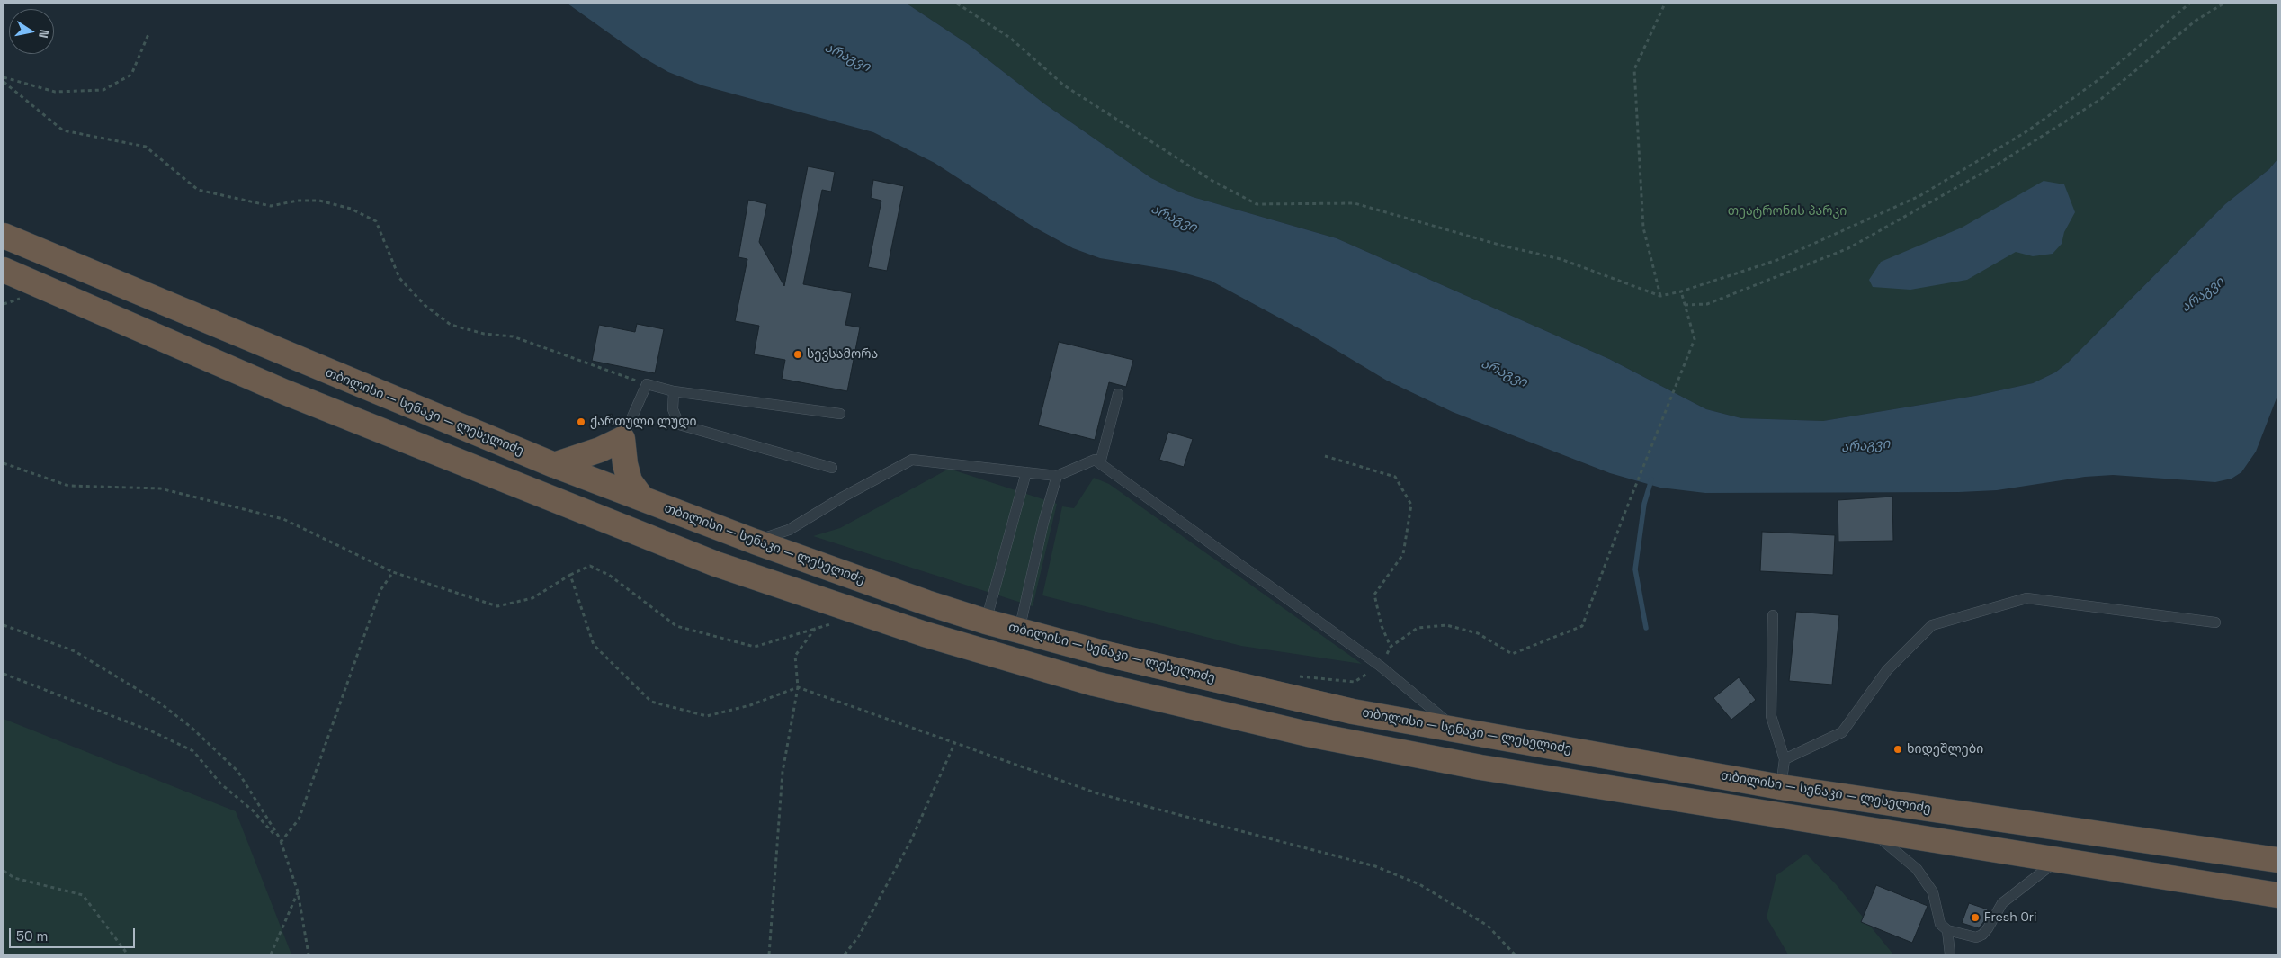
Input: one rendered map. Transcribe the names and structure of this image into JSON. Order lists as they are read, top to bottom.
{
  "streets": {
    "highway": ["თბილისი — სენაკი — ლესელიძე"]
  },
  "water": ["არაგვი"],
  "parks": ["თეატრონის პარკი"],
  "places": [
    "სევსამორა",
    "ქართული ლუდი",
    "ხიდეშლები",
    "Fresh Ori"
  ],
  "scale_bar": "50 m",
  "north": "right"
}
